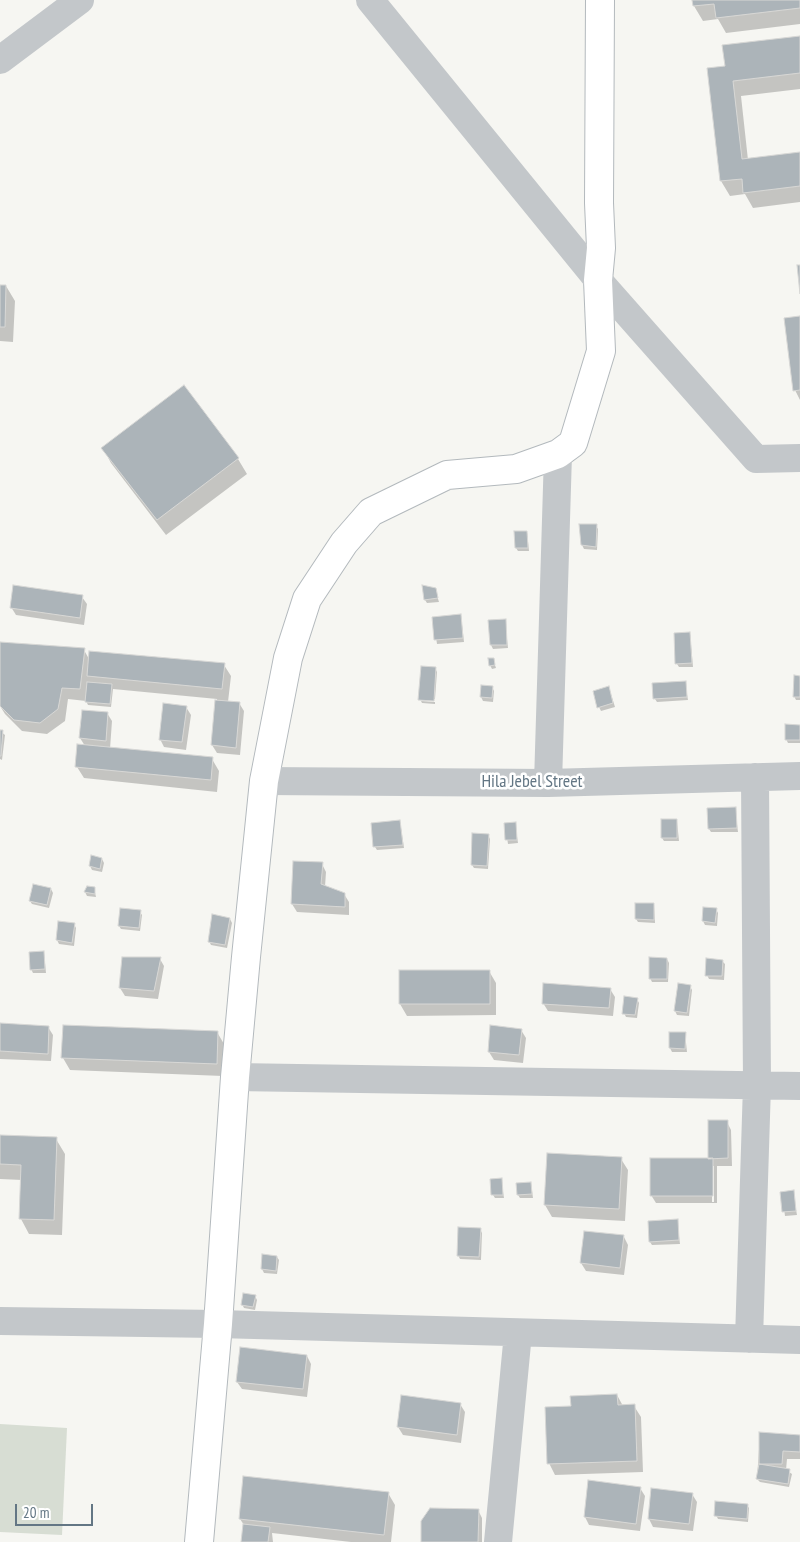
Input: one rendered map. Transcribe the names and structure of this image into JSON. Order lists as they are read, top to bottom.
{
  "streets": {
    "street": ["Hila Jebel Street"]
  },
  "scale_bar": "20 m"
}
